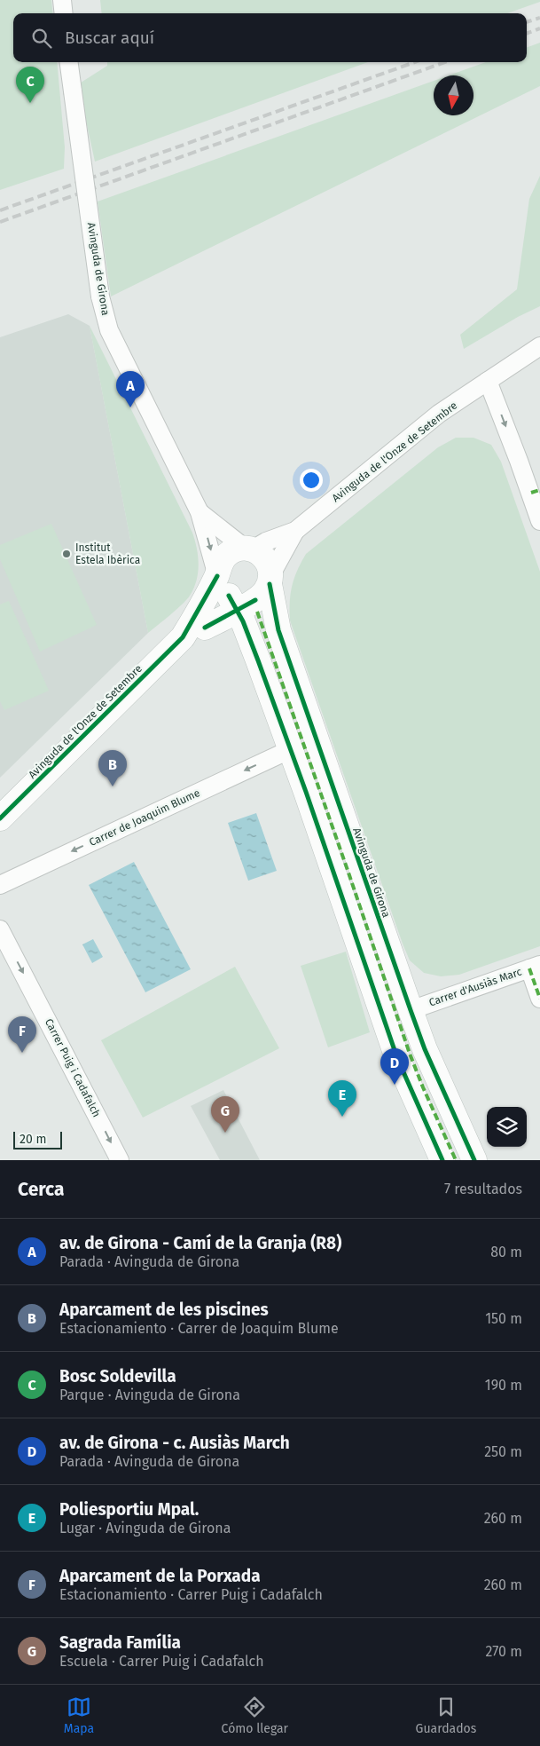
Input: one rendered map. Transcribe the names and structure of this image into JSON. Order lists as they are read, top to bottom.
{
  "streets": {
    "main road": ["Avinguda de Girona", "Avinguda de l'Onze de Setembre"],
    "street": ["Carrer de Joaquim Blume", "Carrer d'Ausiàs Marc", "Carrer Puig i Cadafalch"]
  },
  "crossings": [
    ["Avinguda de Girona", "Avinguda de l'Onze de Setembre"],
    ["Avinguda de Girona", "Carrer de Joaquim Blume"],
    ["Avinguda de Girona", "Carrer d'Ausiàs Marc"]
  ],
  "one_way": ["Carrer de Joaquim Blume", "Carrer Puig i Cadafalch"],
  "places": ["Institut Estela Ibèrica"],
  "scale_bar": "20 m",
  "north": "bottom",
  "page": {
    "search": "Buscar aquí",
    "pins": [
      "C",
      "A",
      "B",
      "F",
      "D",
      "E",
      "G"
    ],
    "scale": "20 m",
    "heading": ["Cerca", "7 resultados"],
    "list": [
      {
        "mark": "A",
        "name": "av. de Girona - Camí de la Granja (R8)",
        "note": "Parada · Avinguda de Girona",
        "value": "80 m"
      },
      {
        "mark": "B",
        "name": "Aparcament de les piscines",
        "note": "Estacionamiento · Carrer de Joaquim Blume",
        "value": "150 m"
      },
      {
        "mark": "C",
        "name": "Bosc Soldevilla",
        "note": "Parque · Avinguda de Girona",
        "value": "190 m"
      },
      {
        "mark": "D",
        "name": "av. de Girona - c. Ausiàs March",
        "note": "Parada · Avinguda de Girona",
        "value": "250 m"
      },
      {
        "mark": "E",
        "name": "Poliesportiu Mpal.",
        "note": "Lugar · Avinguda de Girona",
        "value": "260 m"
      },
      {
        "mark": "F",
        "name": "Aparcament de la Porxada",
        "note": "Estacionamiento · Carrer Puig i Cadafalch",
        "value": "260 m"
      },
      {
        "mark": "G",
        "name": "Sagrada Família",
        "note": "Escuela · Carrer Puig i Cadafalch",
        "value": "270 m"
      }
    ],
    "nav": ["Mapa", "Cómo llegar", "Guardados"]
  }
}
